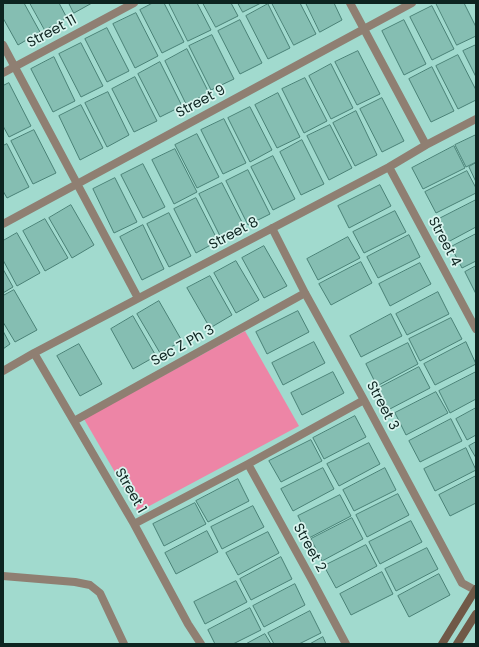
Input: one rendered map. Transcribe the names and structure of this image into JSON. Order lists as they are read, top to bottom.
{
  "streets": {
    "street": [
      "Street 11",
      "Street 9",
      "Street 8",
      "Street 4",
      "Sec Z Ph 3",
      "Street 3",
      "Street 1",
      "Street 2"
    ]
  },
  "crossings": [
    ["Street 8", "Street 4"],
    ["Street 8", "Street 3"],
    ["Street 8", "Street 1"],
    ["Sec Z Ph 3", "Street 3"],
    ["Sec Z Ph 3", "Street 1"]
  ]
}
